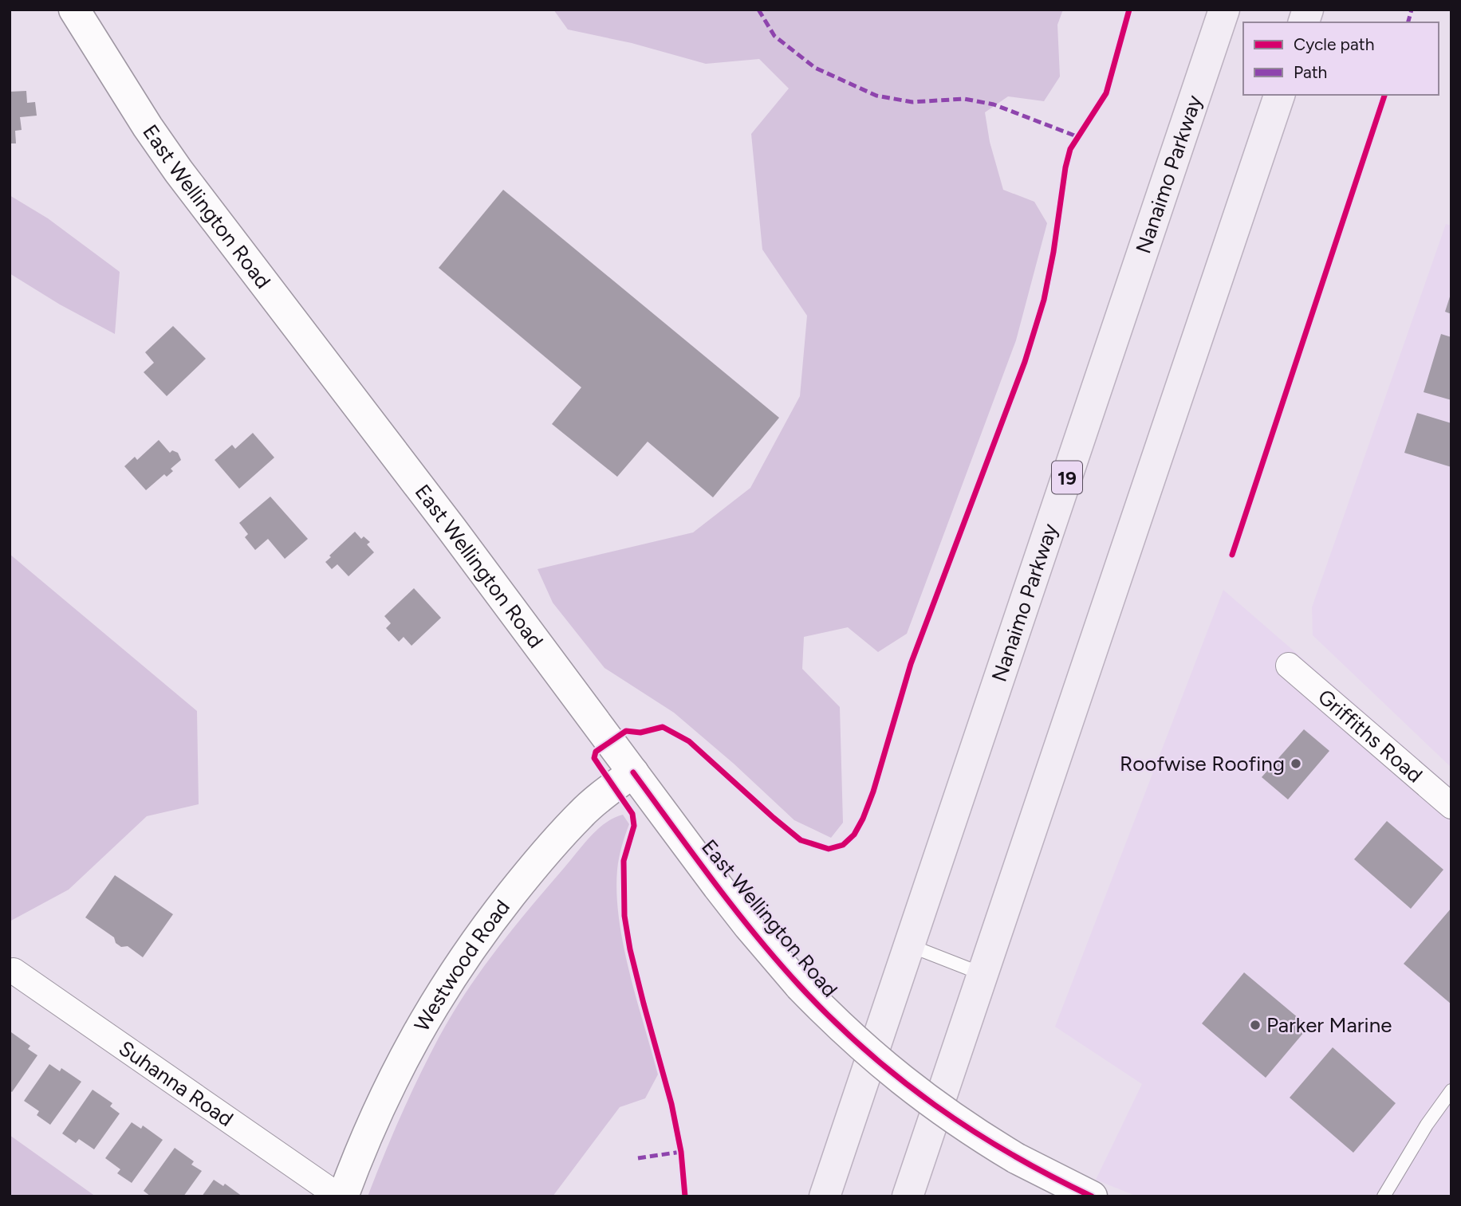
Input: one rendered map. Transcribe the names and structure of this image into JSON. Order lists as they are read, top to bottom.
{
  "streets": {
    "highway": ["Nanaimo Parkway", "19"],
    "street": [
      "East Wellington Road",
      "Griffiths Road",
      "Westwood Road",
      "Suhanna Road"
    ]
  },
  "crossings": [
    ["East Wellington Road", "Westwood Road"],
    ["Westwood Road", "Suhanna Road"]
  ],
  "places": ["Roofwise Roofing", "Parker Marine"],
  "legend": ["Cycle path", "Path"]
}
